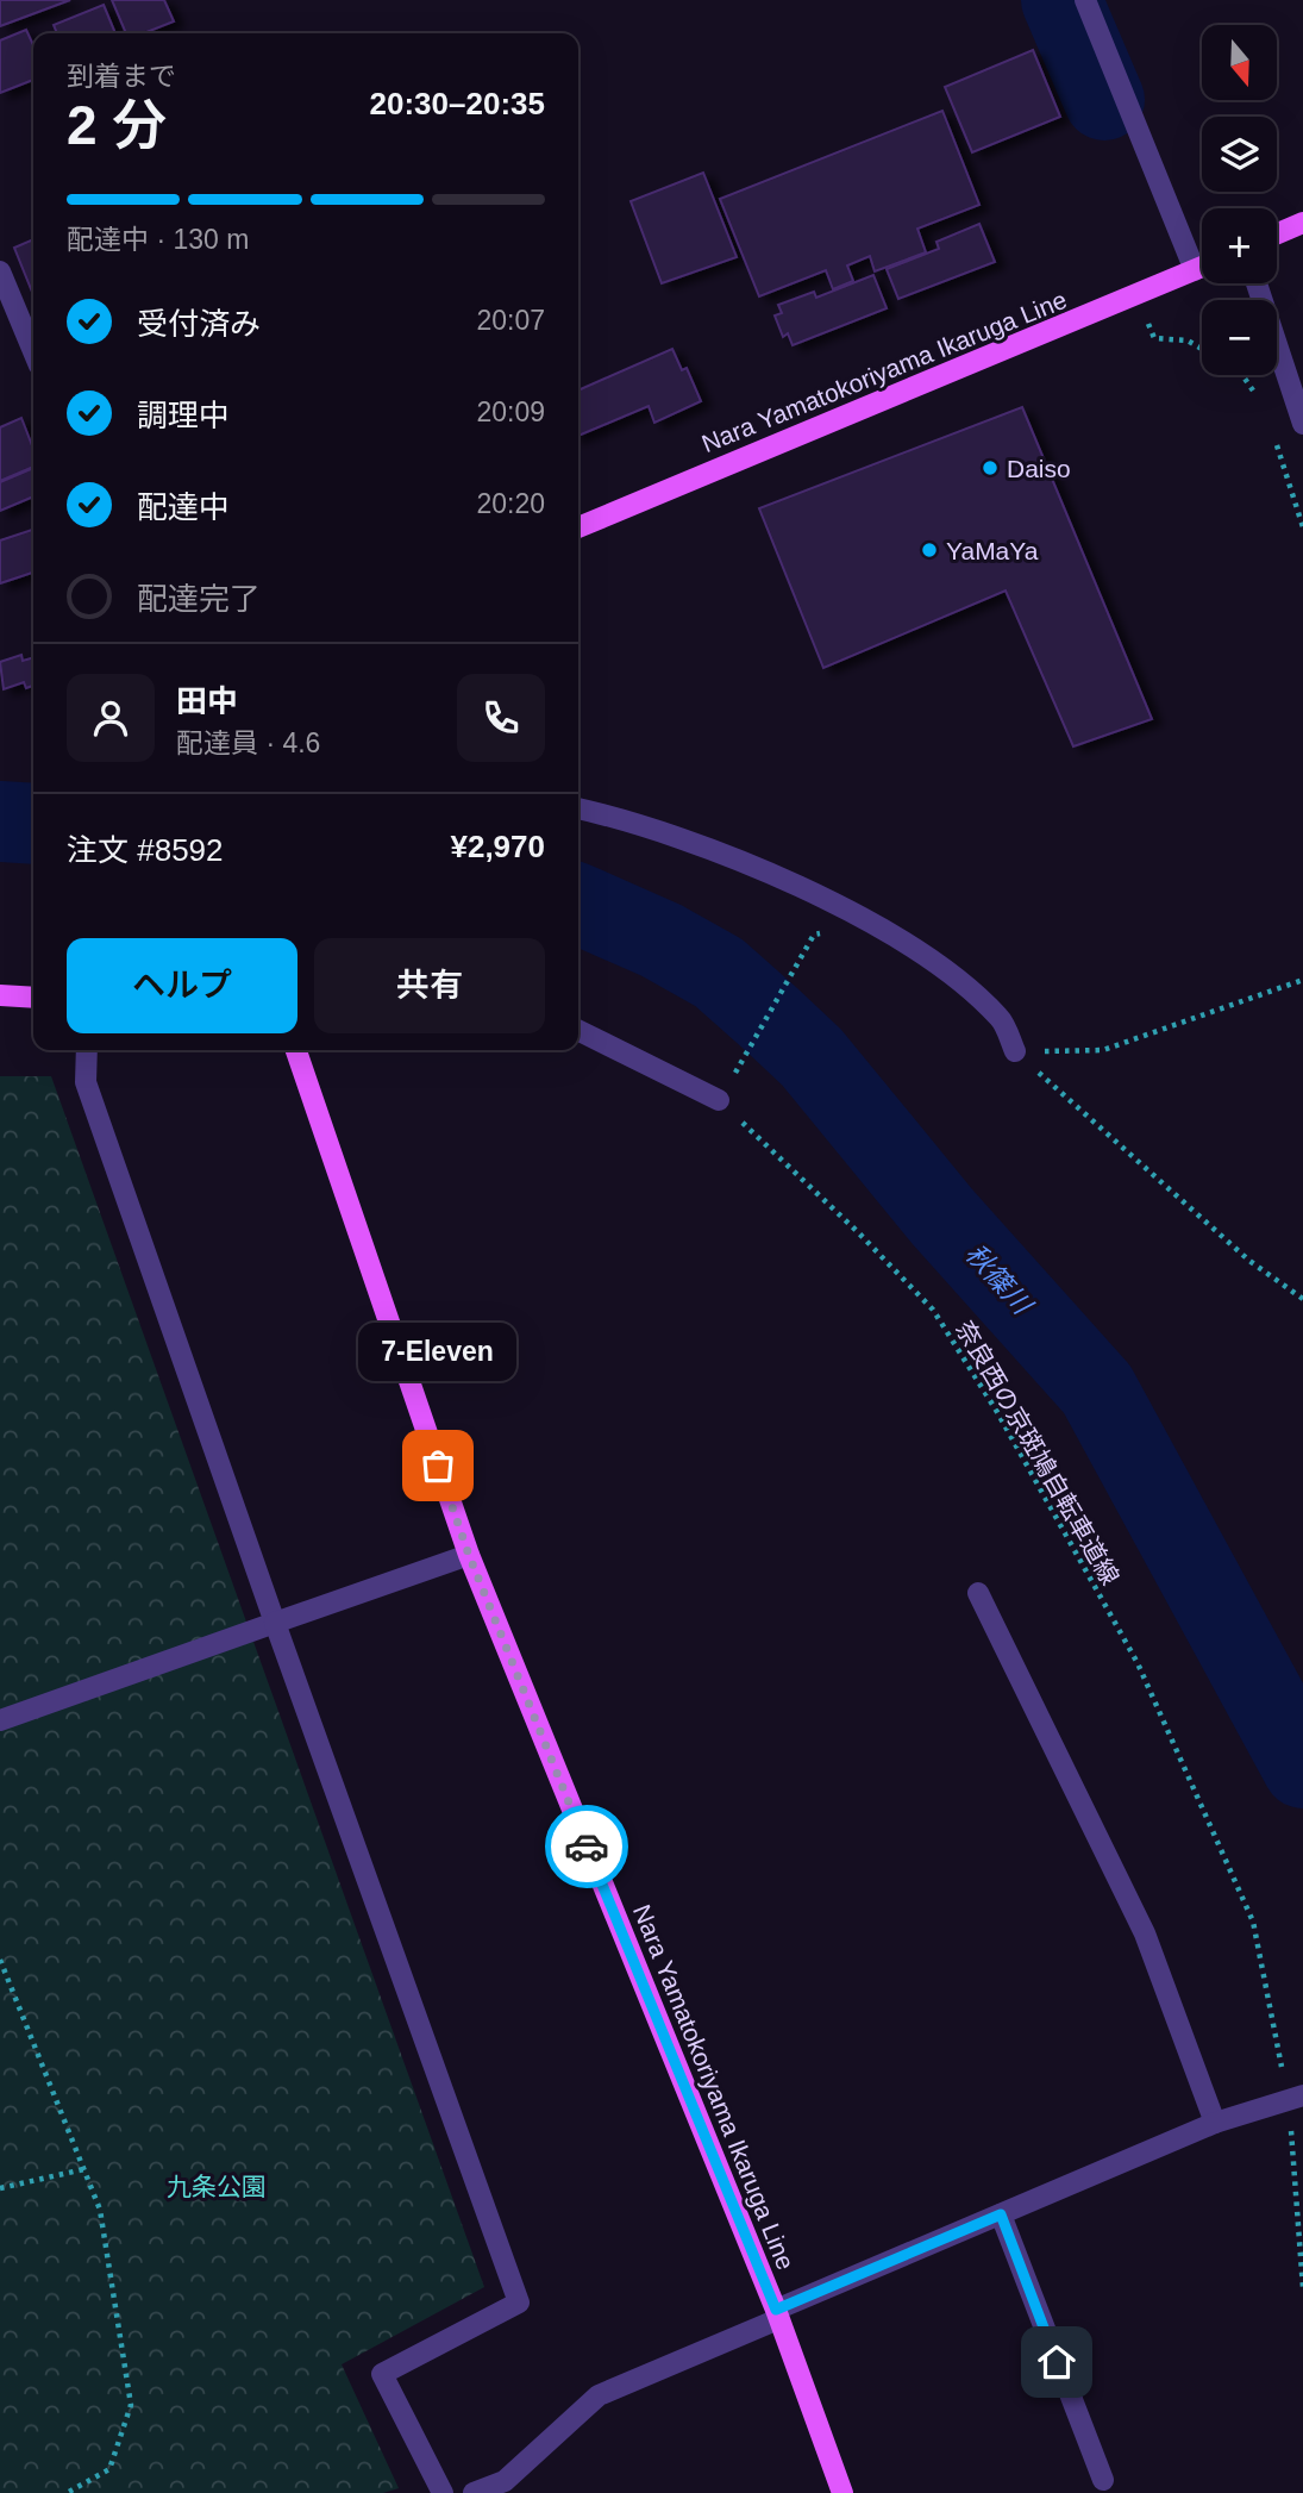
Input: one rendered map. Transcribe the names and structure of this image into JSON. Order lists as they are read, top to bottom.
{
  "streets": {
    "main road": ["Nara Yamatokoriyama Ikaruga Line"],
    "path": ["奈良西の京斑鳩自転車道線"]
  },
  "water": ["秋篠川"],
  "parks": ["九条公園"],
  "places": ["Daiso", "YaMaYa", "7-Eleven"],
  "north": "bottom",
  "page": {
    "map_buttons": ["+", "−"],
    "heading": ["2 分", "到着まで", "20:30–20:35"],
    "panel": [
      "田中",
      "配達員 · 4.6",
      "注文 #8592",
      "¥2,970"
    ],
    "bar": "配達中 · 130 m",
    "list": [
      ["受付済み", "20:07"],
      ["調理中", "20:09"],
      ["配達中", "20:20"],
      "配達完了"
    ],
    "buttons": ["ヘルプ", "共有"],
    "bubble": "7-Eleven"
  }
}
